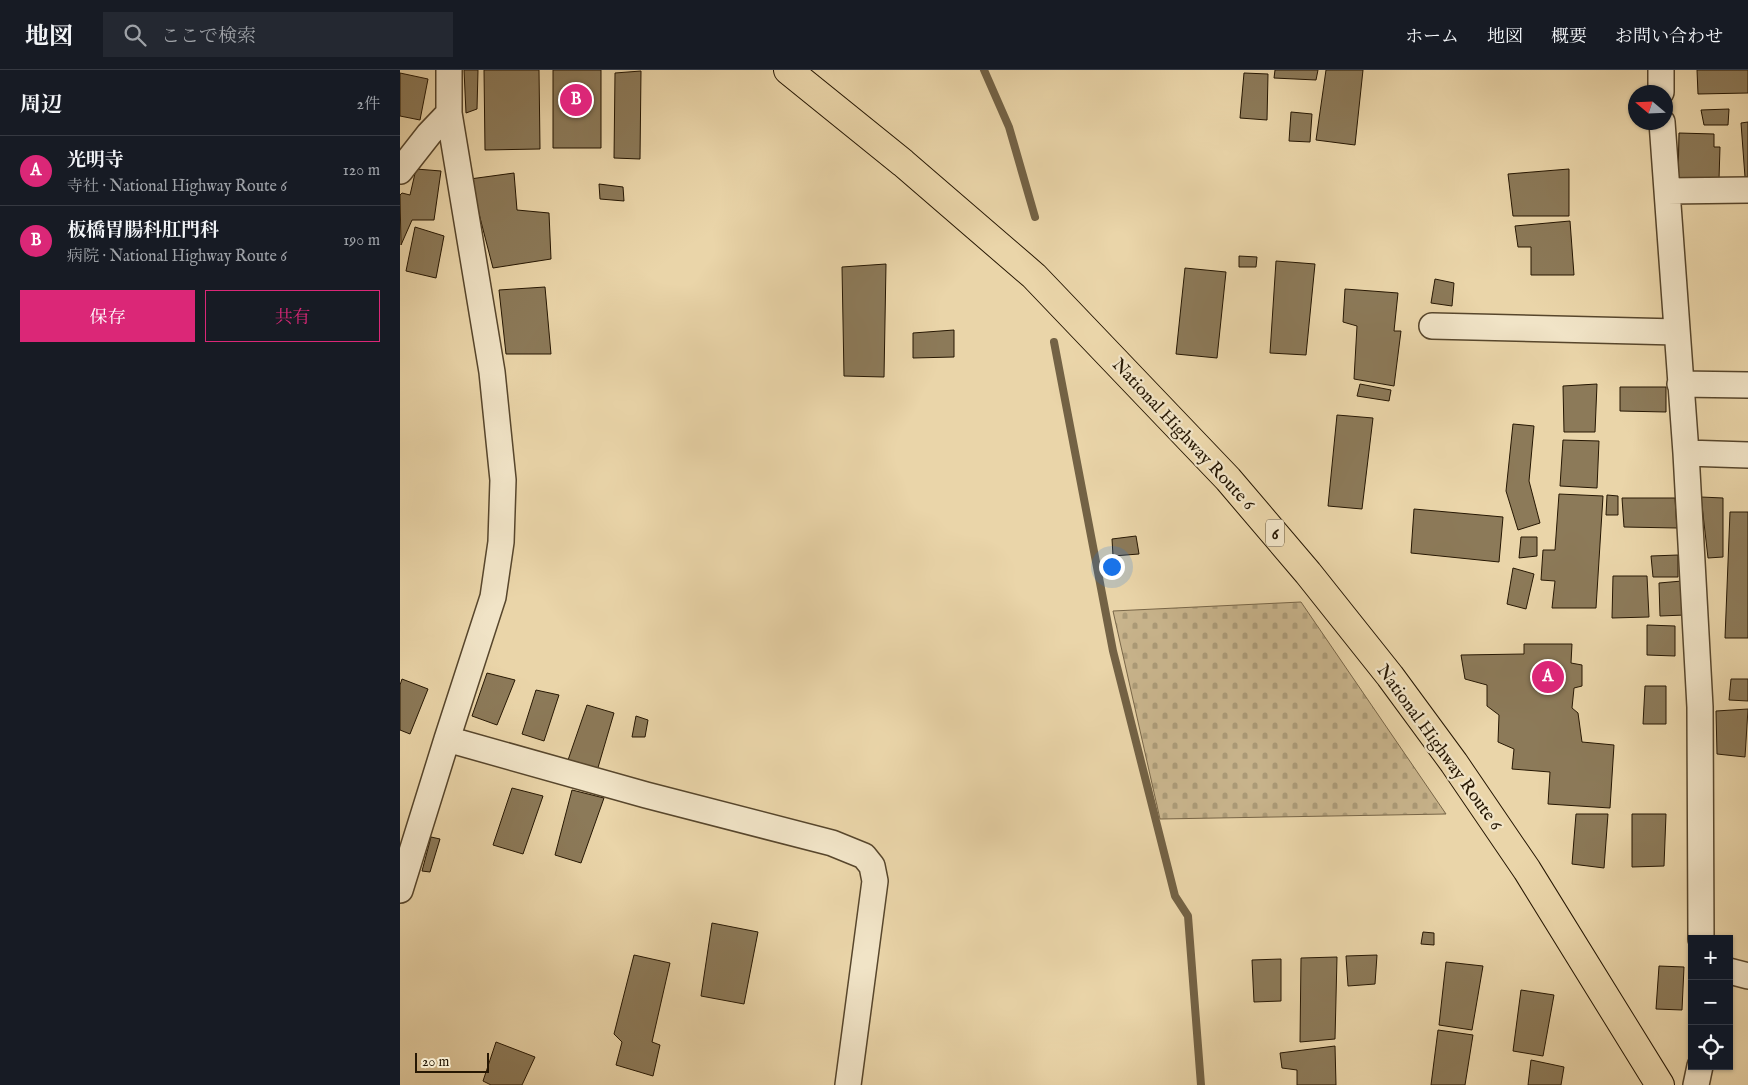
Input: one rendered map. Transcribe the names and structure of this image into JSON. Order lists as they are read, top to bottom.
{
  "streets": {
    "highway": ["National Highway Route 6", "6"]
  },
  "scale_bar": "20 m",
  "north": "left",
  "page": {
    "header": "地図",
    "search": "ここで検索",
    "nav": [
      "ホーム",
      "地図",
      "概要",
      "お問い合わせ"
    ],
    "heading": ["周辺", "2件"],
    "pins": ["B", "A"],
    "list": [
      {
        "mark": "A",
        "name": "光明寺",
        "note": "寺社 · National Highway Route 6",
        "value": "120 m"
      },
      {
        "mark": "B",
        "name": "板橋胃腸科肛門科",
        "note": "病院 · National Highway Route 6",
        "value": "190 m"
      }
    ],
    "buttons": ["保存", "共有"],
    "map_buttons": ["+", "−"],
    "scale": "20 m"
  }
}
